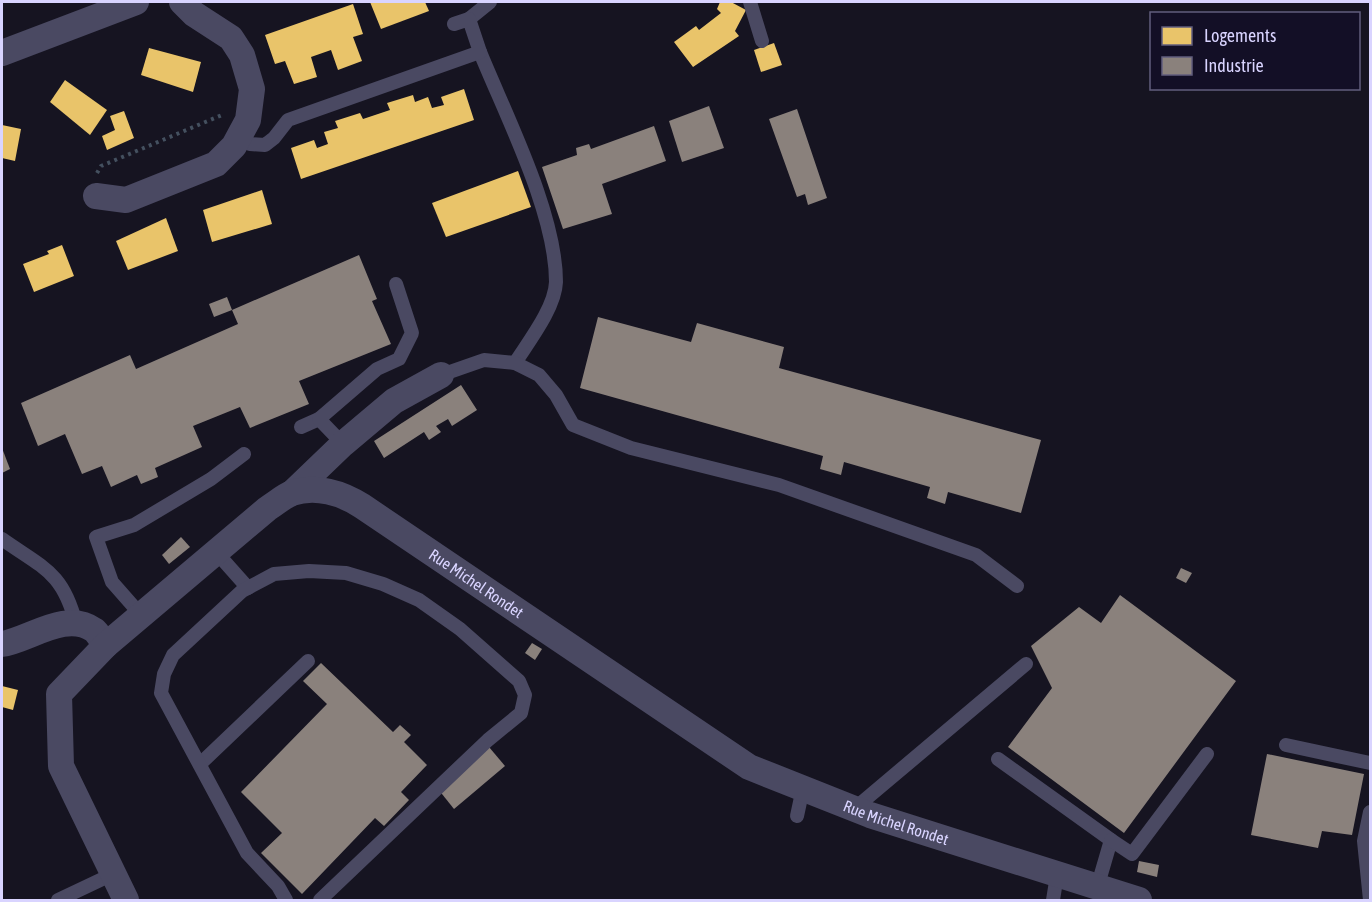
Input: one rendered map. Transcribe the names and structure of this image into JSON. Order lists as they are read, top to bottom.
{
  "streets": {
    "street": ["Rue Michel Rondet"]
  },
  "legend": ["Logements", "Industrie"]
}
